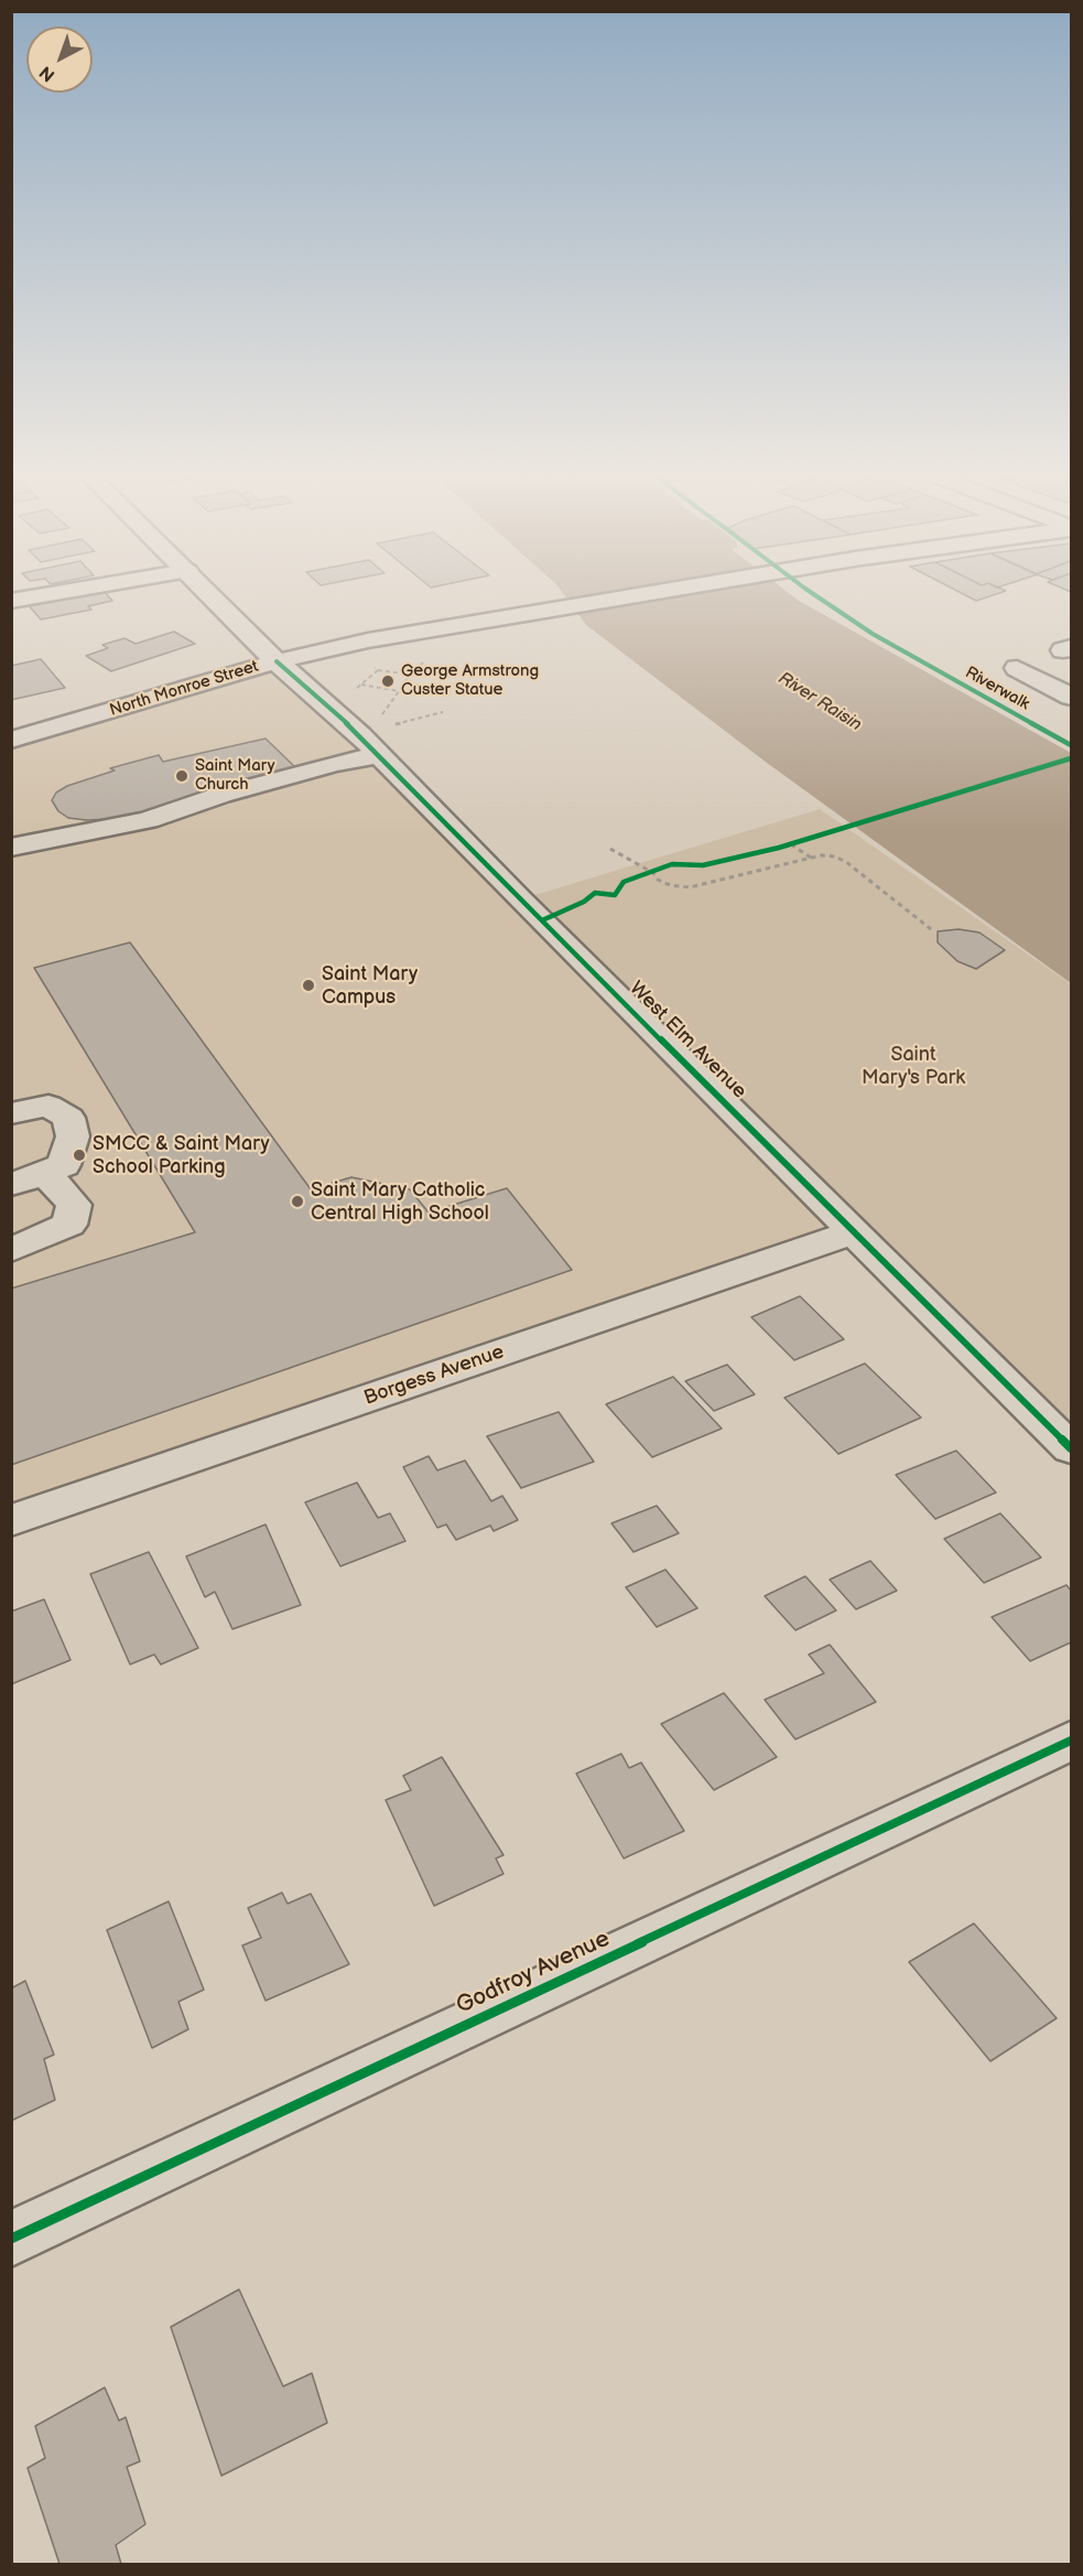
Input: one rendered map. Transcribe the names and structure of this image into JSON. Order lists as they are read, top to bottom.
{
  "streets": {
    "street": [
      "North Monroe Street",
      "West Elm Avenue",
      "Borgess Avenue",
      "Godfroy Avenue"
    ],
    "cycle path": ["Riverwalk"]
  },
  "crossings": [
    ["North Monroe Street", "West Elm Avenue"],
    ["West Elm Avenue", "Borgess Avenue"]
  ],
  "water": ["River Raisin"],
  "parks": ["Saint Mary's Park"],
  "places": [
    "George Armstrong Custer Statue",
    "Saint Mary Church",
    "Saint Mary Campus",
    "SMCC & Saint Mary School Parking",
    "Saint Mary Catholic Central High School"
  ],
  "north": "bottom left"
}
